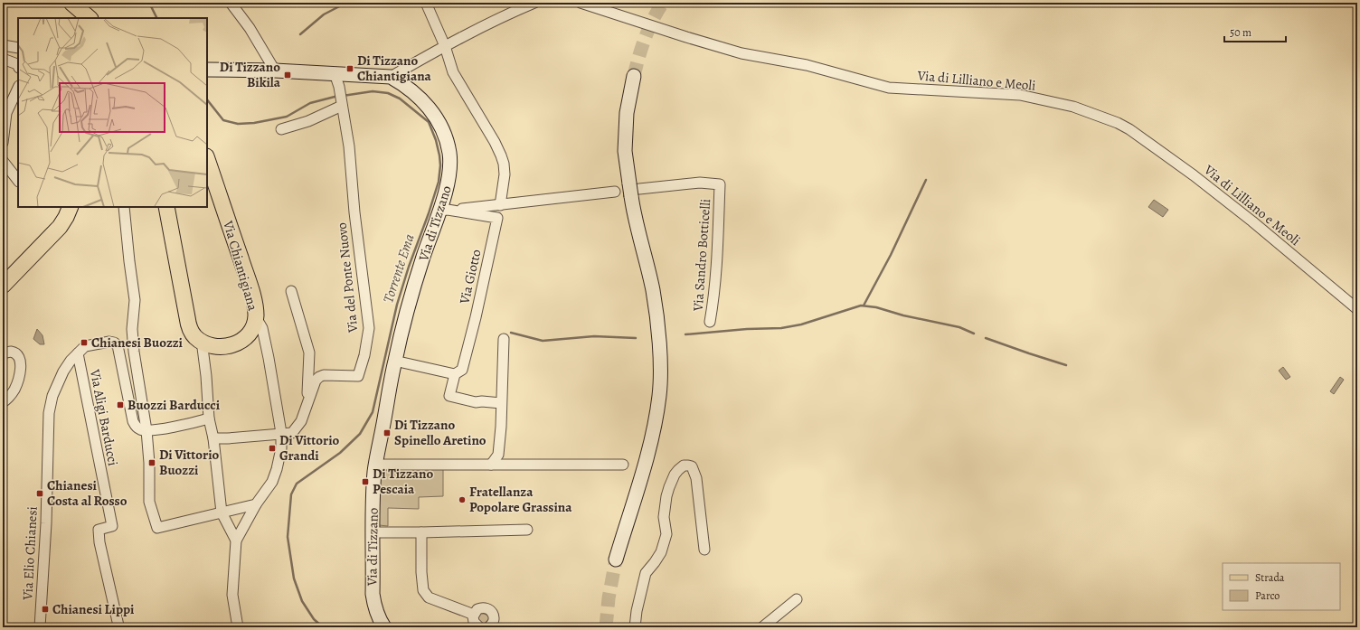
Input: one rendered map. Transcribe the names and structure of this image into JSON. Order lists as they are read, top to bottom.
{
  "streets": {
    "main road": ["Via Chiantigiana"],
    "street": [
      "Via di Lilliano e Meoli",
      "Via di Tizzano",
      "Via Sandro Botticelli",
      "Via Giotto",
      "Via del Ponte Nuovo",
      "Via Aligi Barducci",
      "Via Elio Chianesi"
    ]
  },
  "crossings": [
    ["Via di Tizzano", "Via Giotto"],
    ["Via di Tizzano", "Via del Ponte Nuovo"],
    ["Via Aligi Barducci", "Via Elio Chianesi"]
  ],
  "water": ["Torrente Ema"],
  "places": {
    "transit": [
      "Di Tizzano Chiantigiana",
      "Di Tizzano Bikila",
      "Chianesi Buozzi",
      "Buozzi Barducci",
      "Di Tizzano Spinello Aretino",
      "Di Vittorio Grandi",
      "Di Vittorio Buozzi",
      "Di Tizzano Pescaia",
      "Chianesi Costa al Rosso",
      "Chianesi Lippi"
    ],
    "other": ["Fratellanza Popolare Grassina"]
  },
  "legend": ["Strada", "Parco"],
  "scale_bar": "50 m"
}
